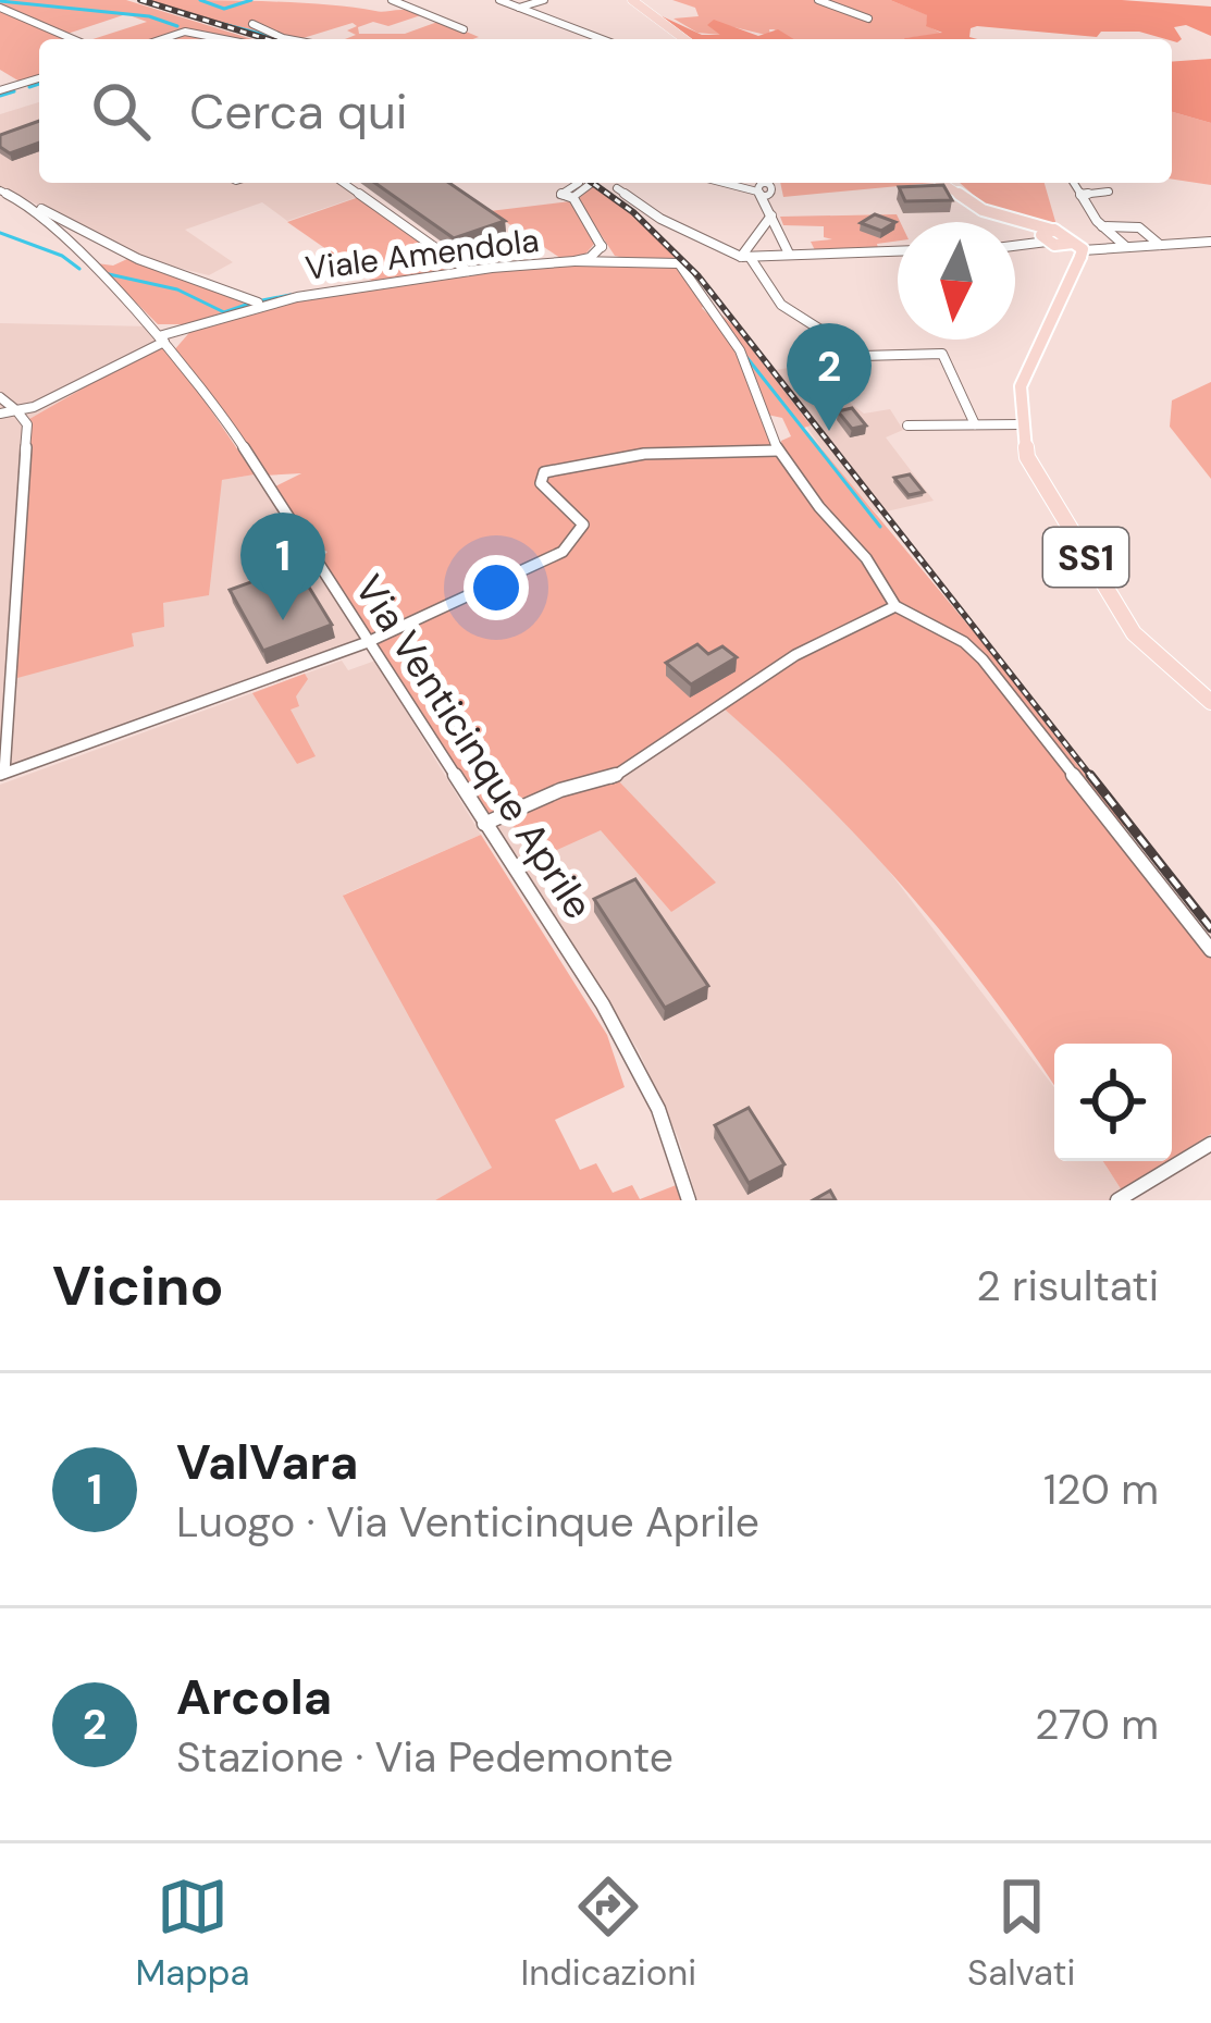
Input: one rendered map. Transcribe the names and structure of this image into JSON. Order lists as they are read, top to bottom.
{
  "streets": {
    "main road": ["SS1"],
    "street": ["Viale Amendola", "Via Venticinque Aprile"]
  },
  "crossings": [
    ["Viale Amendola", "Via Venticinque Aprile"]
  ],
  "north": "bottom",
  "page": {
    "search": "Cerca qui",
    "pins": ["2", "1"],
    "heading": ["Vicino", "2 risultati"],
    "list": [
      {
        "mark": "1",
        "name": "ValVara",
        "note": "Luogo · Via Venticinque Aprile",
        "value": "120 m"
      },
      {
        "mark": "2",
        "name": "Arcola",
        "note": "Stazione · Via Pedemonte",
        "value": "270 m"
      }
    ],
    "nav": ["Mappa", "Indicazioni", "Salvati"]
  }
}
